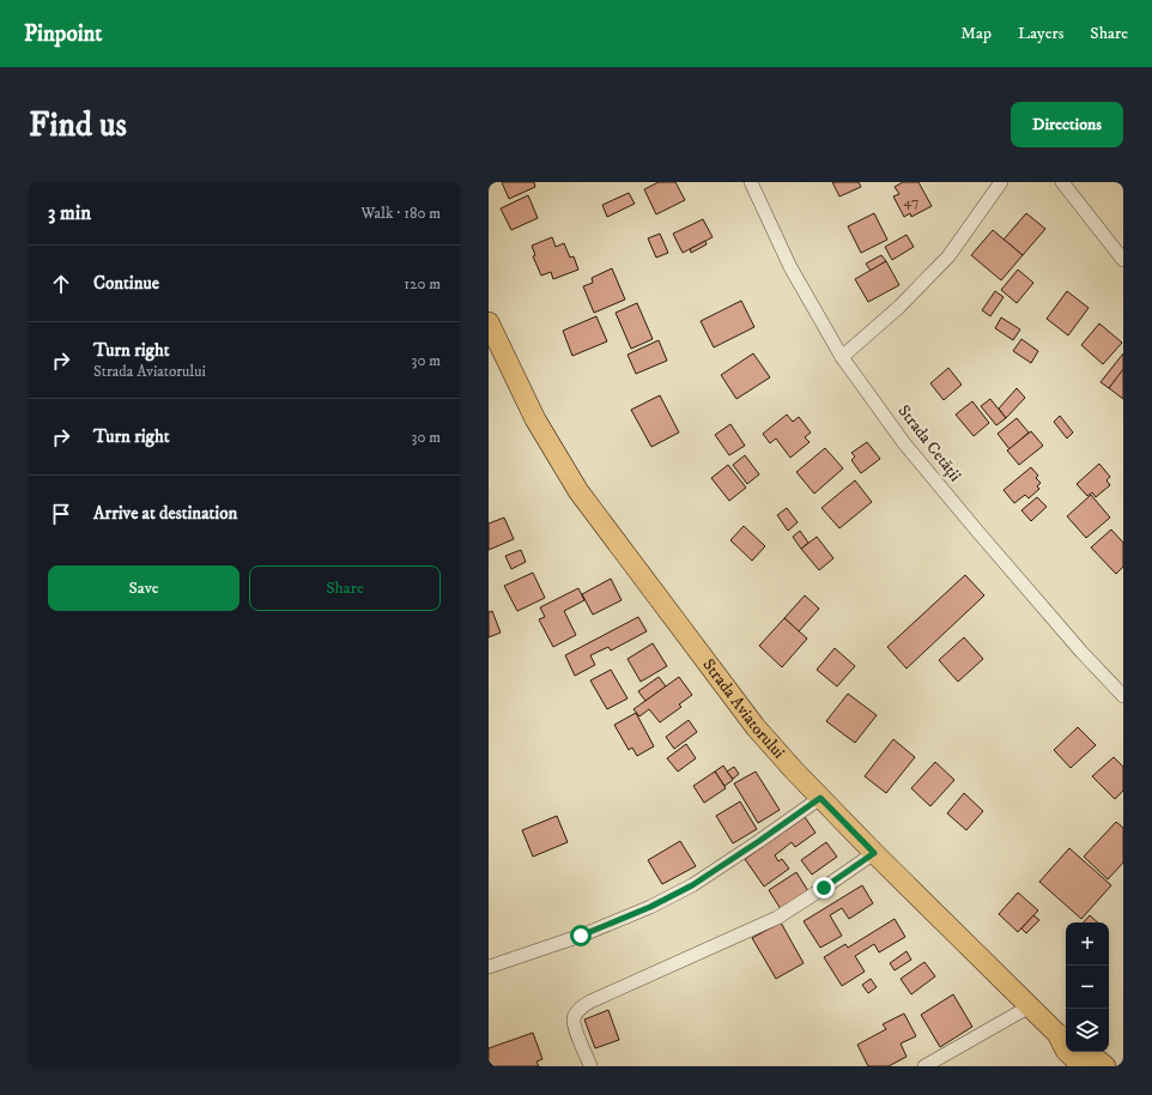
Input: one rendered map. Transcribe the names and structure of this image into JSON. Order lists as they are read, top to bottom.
{
  "streets": {
    "main road": ["Strada Aviatorului"],
    "street": ["Strada Cetății"]
  },
  "house_numbers": ["47"],
  "page": {
    "header": "Pinpoint",
    "nav": ["Map", "Layers", "Share"],
    "buttons": [
      "Directions",
      ["Save", "Share"]
    ],
    "title": "Find us",
    "heading": ["3 min", "Walk · 180 m"],
    "list": [
      ["Continue", "120 m"],
      ["Turn right", "Strada Aviatorului", "30 m"],
      ["Turn right", "30 m"],
      "Arrive at destination"
    ],
    "map_buttons": ["+", "−"]
  }
}
